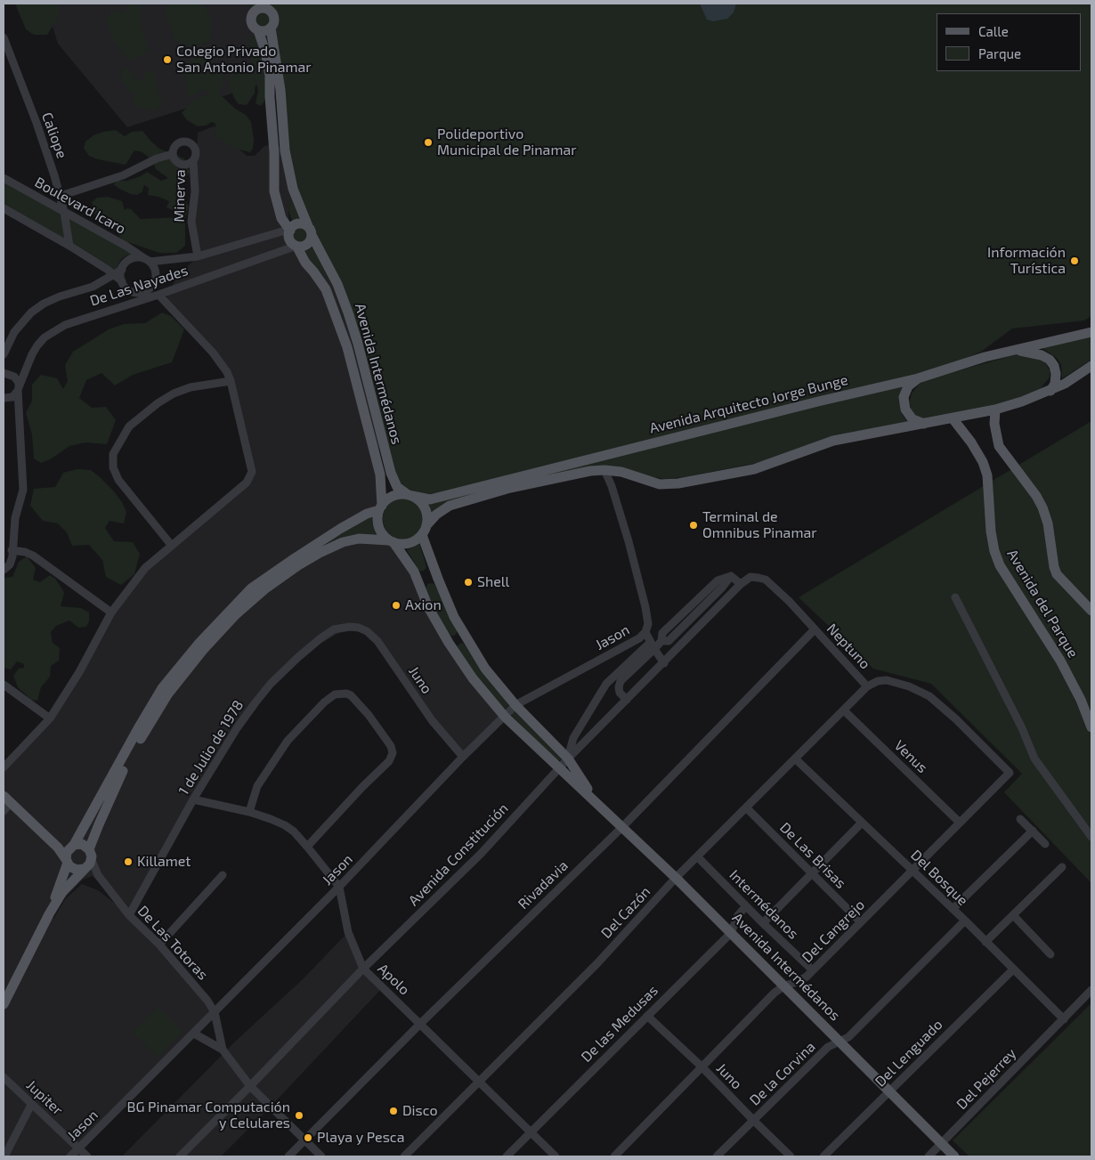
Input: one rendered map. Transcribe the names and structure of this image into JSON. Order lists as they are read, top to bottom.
{
  "streets": {
    "main road": ["Avenida Intermédanos", "Avenida Arquitecto Jorge Bunge", "Avenida del Parque"],
    "street": [
      "Caliope",
      "Minerva",
      "Boulevard Icaro",
      "De Las Nayades",
      "Jason",
      "Neptuno",
      "Juno",
      "1 de Julio de 1978",
      "Venus",
      "Avenida Constitución",
      "De Las Brisas",
      "Del Bosque",
      "Rivadavia",
      "Intermédanos",
      "Del Cazón",
      "Del Cangrejo",
      "De Las Totoras",
      "Apolo",
      "De las Medusas",
      "Del Lenguado",
      "De la Corvina",
      "Del Pejerrey",
      "Jupiter"
    ]
  },
  "crossings": [
    ["Caliope", "Boulevard Icaro"],
    ["Minerva", "De Las Nayades"],
    ["Boulevard Icaro", "De Las Nayades"],
    ["De Las Nayades", "Avenida Intermédanos"],
    ["Avenida Intermédanos", "Avenida Arquitecto Jorge Bunge"],
    ["Avenida Intermédanos", "Jason"],
    ["Avenida Intermédanos", "Avenida Constitución"],
    ["Avenida Intermédanos", "Rivadavia"],
    ["Avenida Intermédanos", "Del Cazón"],
    ["Avenida Intermédanos", "Del Cangrejo"],
    ["Avenida Intermédanos", "De las Medusas"],
    ["Avenida Intermédanos", "Del Lenguado"],
    ["Avenida Intermédanos", "De la Corvina"],
    ["Avenida Intermédanos", "Del Pejerrey"],
    ["Jason", "Juno"],
    ["Jason", "De Las Totoras"],
    ["Jason", "Apolo"],
    ["Jason", "Jupiter"],
    ["Neptuno", "Avenida Constitución"],
    ["Neptuno", "Rivadavia"],
    ["Neptuno", "Del Cazón"],
    ["Neptuno", "Del Cangrejo"],
    ["Juno", "1 de Julio de 1978"],
    ["Juno", "Del Cangrejo"],
    ["Juno", "De las Medusas"],
    ["Juno", "De la Corvina"],
    ["1 de Julio de 1978", "De Las Totoras"],
    ["1 de Julio de 1978", "Apolo"],
    ["Venus", "Del Cazón"],
    ["Venus", "Del Cangrejo"],
    ["Avenida Constitución", "De Las Totoras"],
    ["Avenida Constitución", "Apolo"],
    ["De Las Brisas", "Del Cazón"],
    ["De Las Brisas", "Del Cangrejo"],
    ["Del Bosque", "Del Cazón"],
    ["Del Bosque", "Del Cangrejo"],
    ["Del Bosque", "Del Lenguado"],
    ["Del Bosque", "De la Corvina"],
    ["Del Bosque", "Del Pejerrey"],
    ["Rivadavia", "De Las Totoras"],
    ["Rivadavia", "Apolo"],
    ["Intermédanos", "Del Cazón"],
    ["Intermédanos", "Del Cangrejo"],
    ["Intermédanos", "De las Medusas"],
    ["Del Cazón", "Apolo"],
    ["Apolo", "De las Medusas"]
  ],
  "places": [
    "Colegio Privado San Antonio Pinamar",
    "Polideportivo Municipal de Pinamar",
    "Información Turística",
    "Terminal de Omnibus Pinamar",
    "Shell",
    "Axion",
    "Killamet",
    "Disco",
    "BG Pinamar Computación y Celulares",
    "Playa y Pesca"
  ],
  "legend": ["Calle", "Parque"]
}
